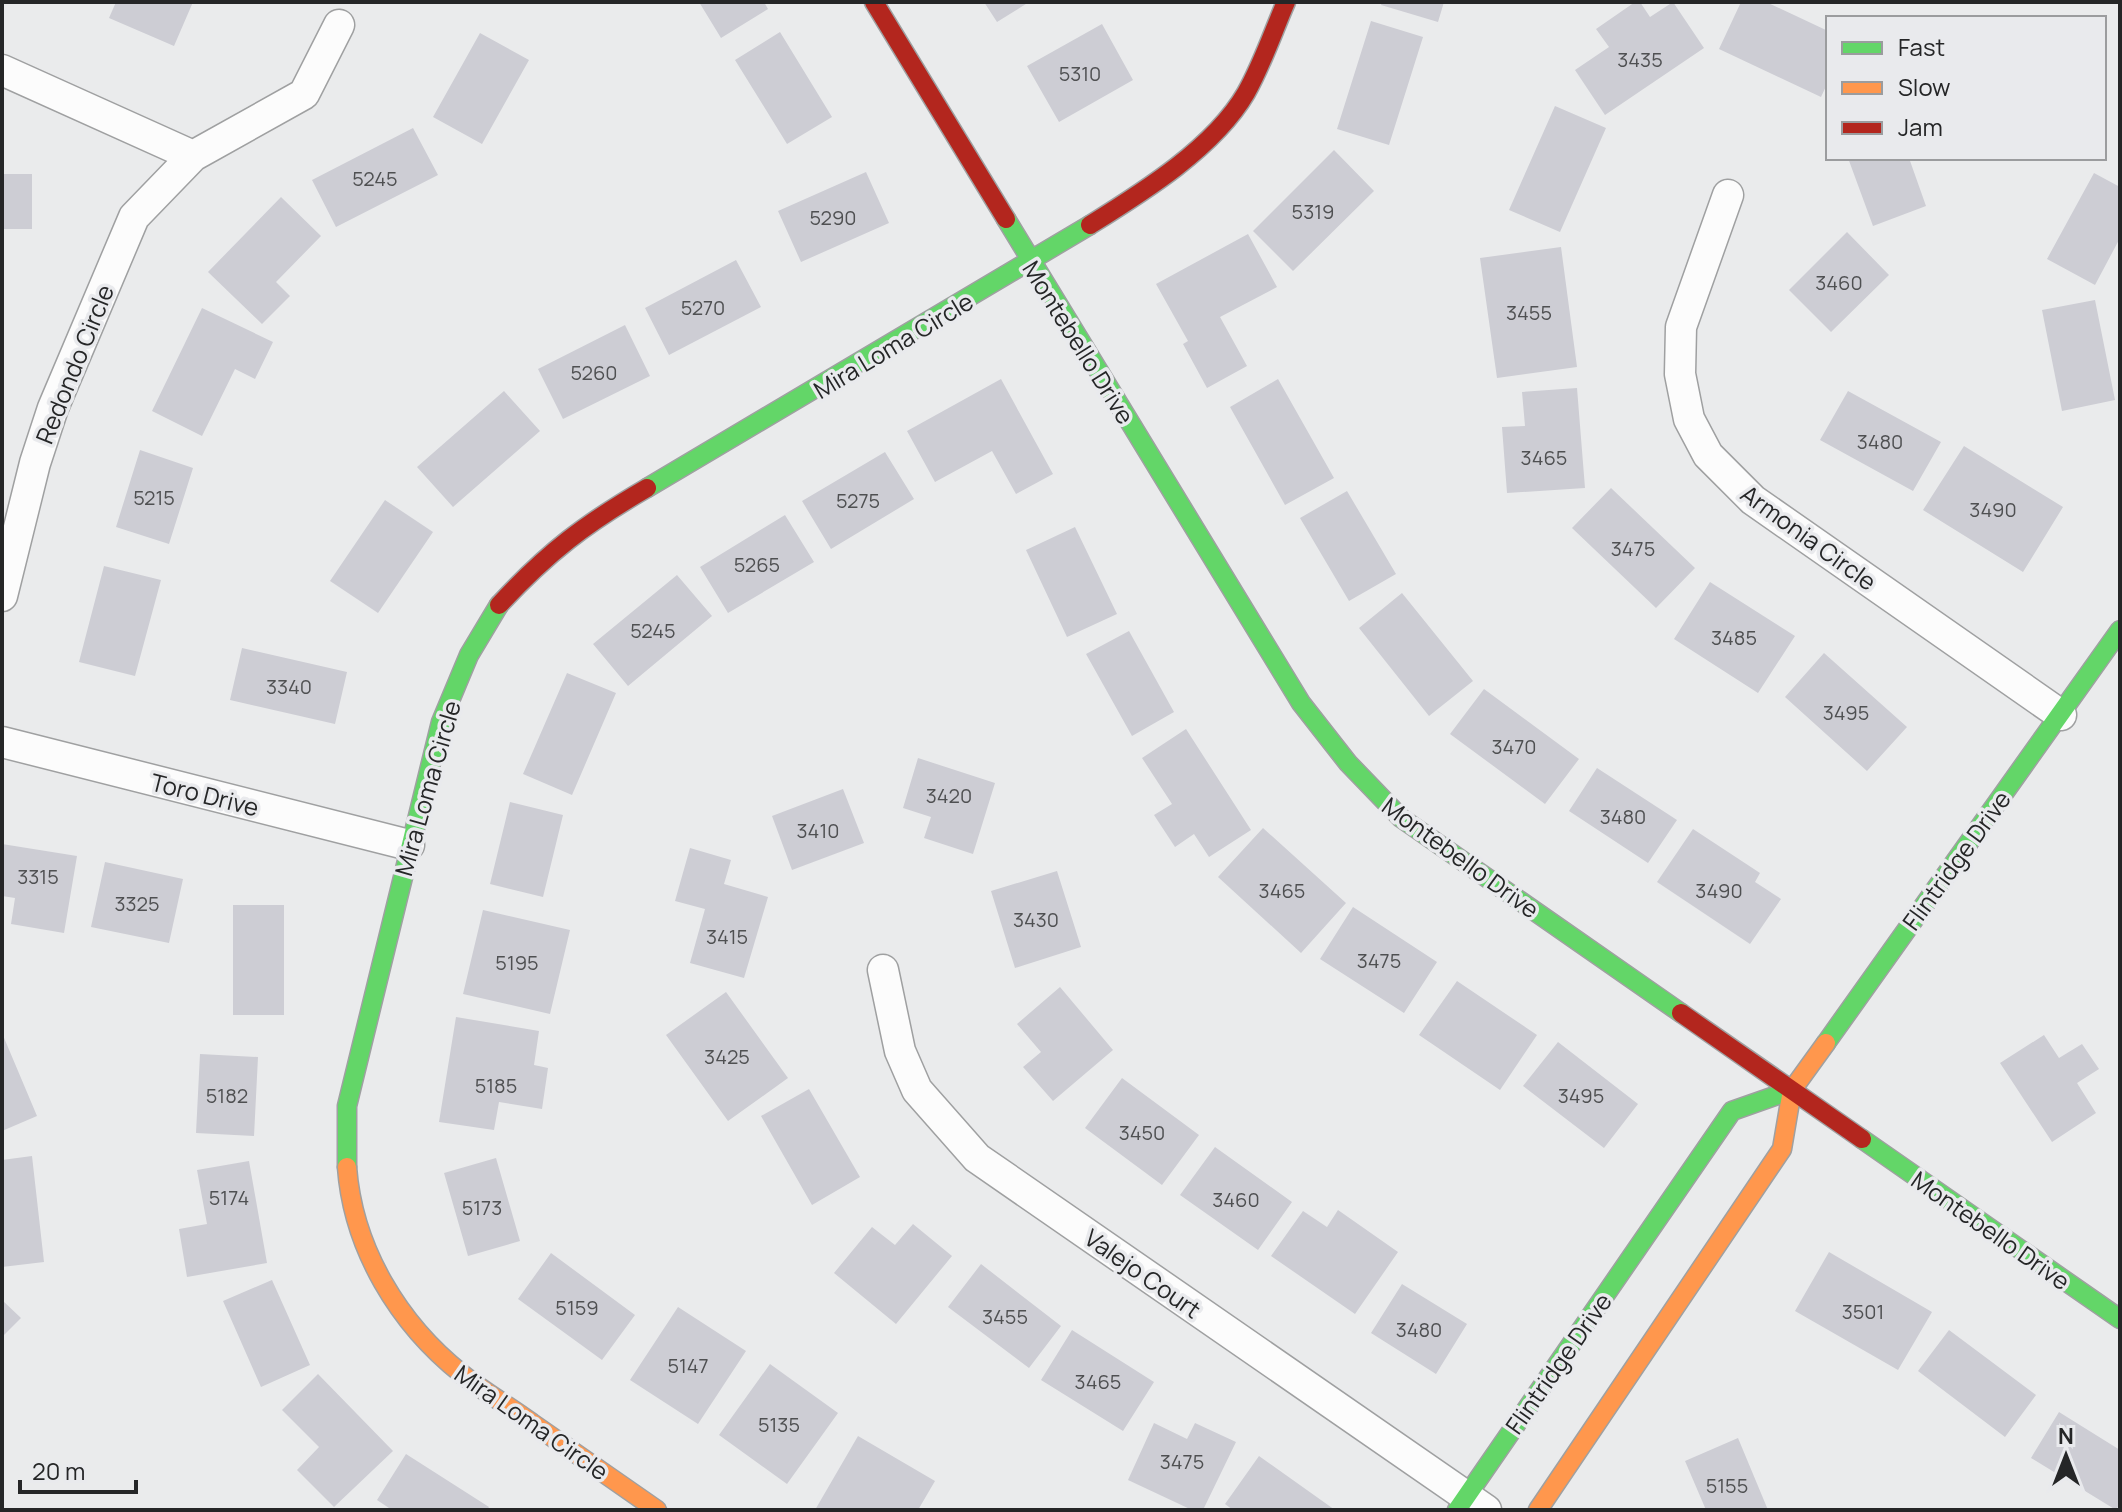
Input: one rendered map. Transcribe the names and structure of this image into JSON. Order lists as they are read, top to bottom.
{
  "streets": {
    "street": [
      "Montebello Drive",
      "Mira Loma Circle",
      "Redondo Circle",
      "Armonia Circle",
      "Toro Drive",
      "Flintridge Drive",
      "Valejo Court"
    ]
  },
  "crossings": [
    ["Montebello Drive", "Mira Loma Circle"],
    ["Montebello Drive", "Flintridge Drive"],
    ["Mira Loma Circle", "Toro Drive"],
    ["Armonia Circle", "Flintridge Drive"],
    ["Flintridge Drive", "Valejo Court"]
  ],
  "house_numbers": [
    "3435",
    "5310",
    "5245",
    "5319",
    "5290",
    "3460",
    "5270",
    "3455",
    "5260",
    "3480",
    "3465",
    "5215",
    "5275",
    "3490",
    "3475",
    "5265",
    "5245",
    "3485",
    "3340",
    "3495",
    "3470",
    "3420",
    "3480",
    "3410",
    "3315",
    "3465",
    "3490",
    "3325",
    "3430",
    "3415",
    "3475",
    "5195",
    "3425",
    "5185",
    "5182",
    "3495",
    "3450",
    "5174",
    "3460",
    "5173",
    "5159",
    "3501",
    "3455",
    "3480",
    "5147",
    "3465",
    "5135",
    "3475",
    "5155"
  ],
  "legend": ["Fast", "Slow", "Jam"],
  "scale_bar": "20 m",
  "north": "top"
}
